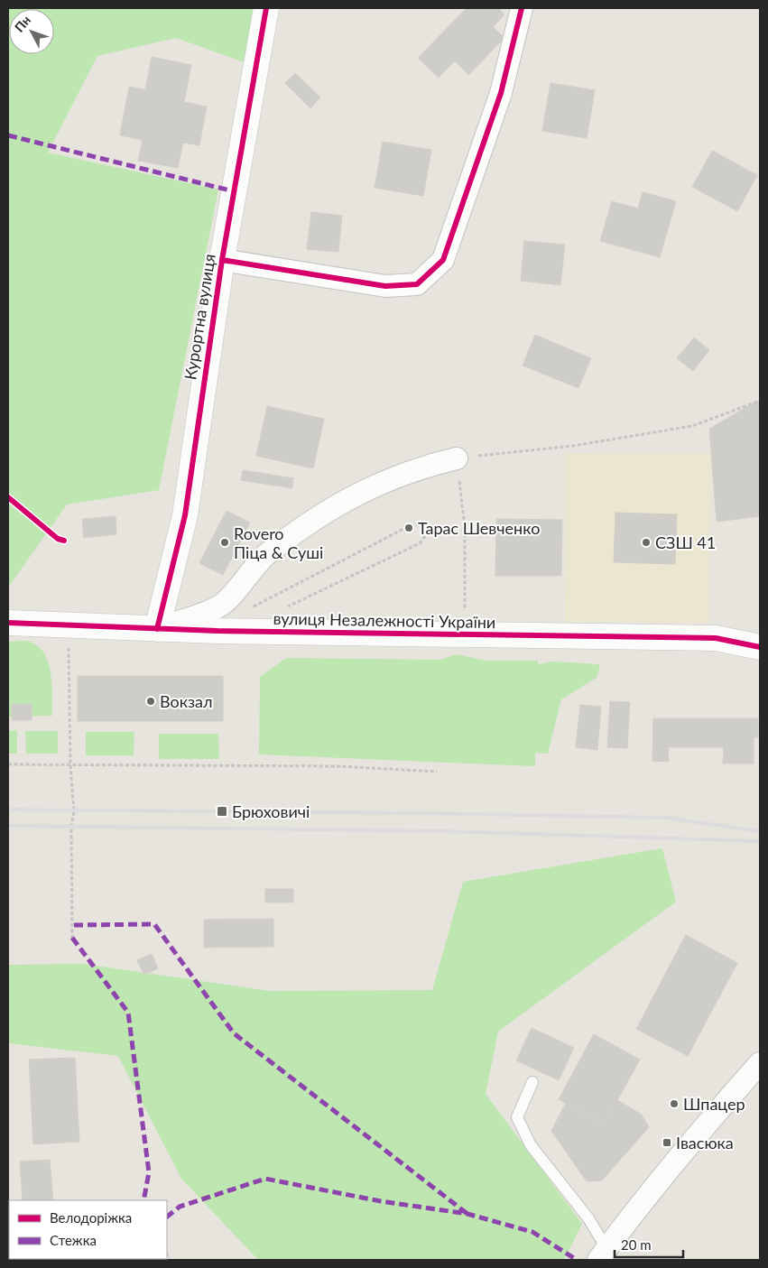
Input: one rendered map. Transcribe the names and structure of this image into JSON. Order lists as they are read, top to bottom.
{
  "streets": {
    "main road": ["Курортна вулиця", "вулиця Незалежності України"]
  },
  "crossings": [
    ["Курортна вулиця", "вулиця Незалежності України"]
  ],
  "places": {
    "other": [
      "Тарас Шевченко",
      "Rovero Піца & Суші",
      "СЗШ 41",
      "Вокзал",
      "Шпацер"
    ],
    "transit": ["Брюховичі", "Івасюка"]
  },
  "legend": ["Велодоріжка", "Стежка"],
  "scale_bar": "20 m",
  "north": "top left"
}
